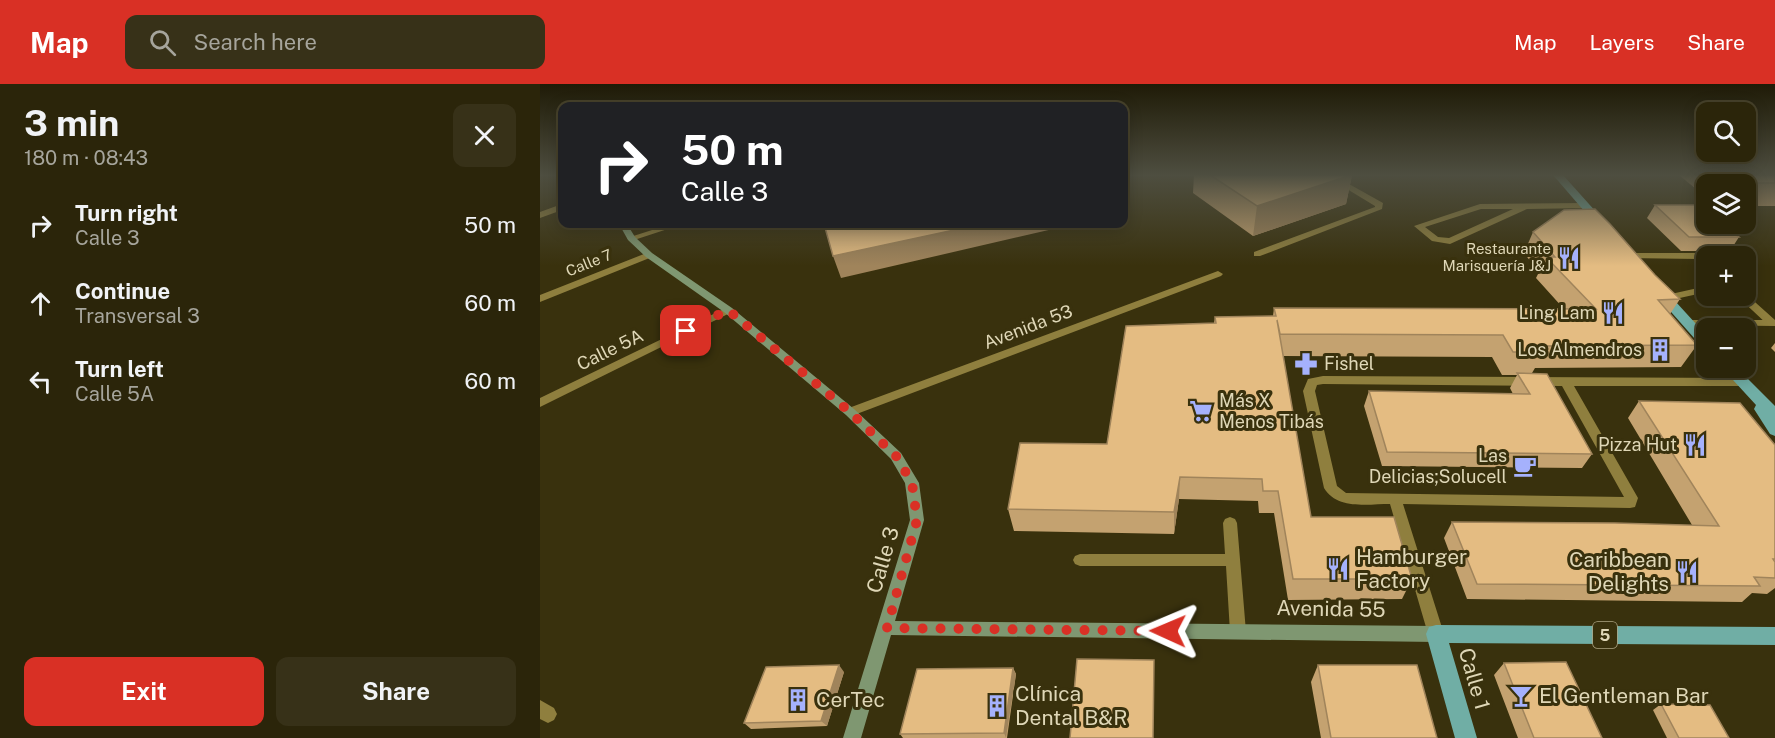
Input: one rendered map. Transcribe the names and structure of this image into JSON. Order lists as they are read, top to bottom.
{
  "streets": {
    "main road": ["Avenida 55", "5", "Calle 1"],
    "street": [
      "Calle 7",
      "Avenida 53",
      "Calle 5A",
      "Calle 3"
    ]
  },
  "crossings": [
    ["Calle 7", "Calle 3"],
    ["Avenida 53", "Calle 3"],
    ["Calle 5A", "Calle 3"],
    ["Calle 3", "Avenida 55"],
    ["Avenida 55", "Calle 1"]
  ],
  "places": {
    "restaurant": [
      "Restaurante Marisquería J&J",
      "Ling Lam",
      "Pizza Hut",
      "Hamburger Factory",
      "Caribbean Delights"
    ],
    "building": ["Los Almendros", "CerTec", "Clínica Dental B&R"],
    "pharmacy": ["Fishel"],
    "supermarket": ["Más X Menos Tibás"],
    "cafe": ["Las Delicias;Solucell"],
    "bar": ["El Gentleman Bar"]
  },
  "page": {
    "header": "Map",
    "search": "Search here",
    "nav": ["Map", "Layers", "Share"],
    "heading": ["3 min", "180 m · 08:43"],
    "map_buttons": ["+", "−"],
    "turn": ["50 m", "Calle 3"],
    "list": [
      {
        "name": "Turn right",
        "note": "Calle 3",
        "value": "50 m"
      },
      {
        "name": "Continue",
        "note": "Transversal 3",
        "value": "60 m"
      },
      {
        "name": "Turn left",
        "note": "Calle 5A",
        "value": "60 m"
      }
    ],
    "buttons": ["Exit", "Share"]
  }
}
